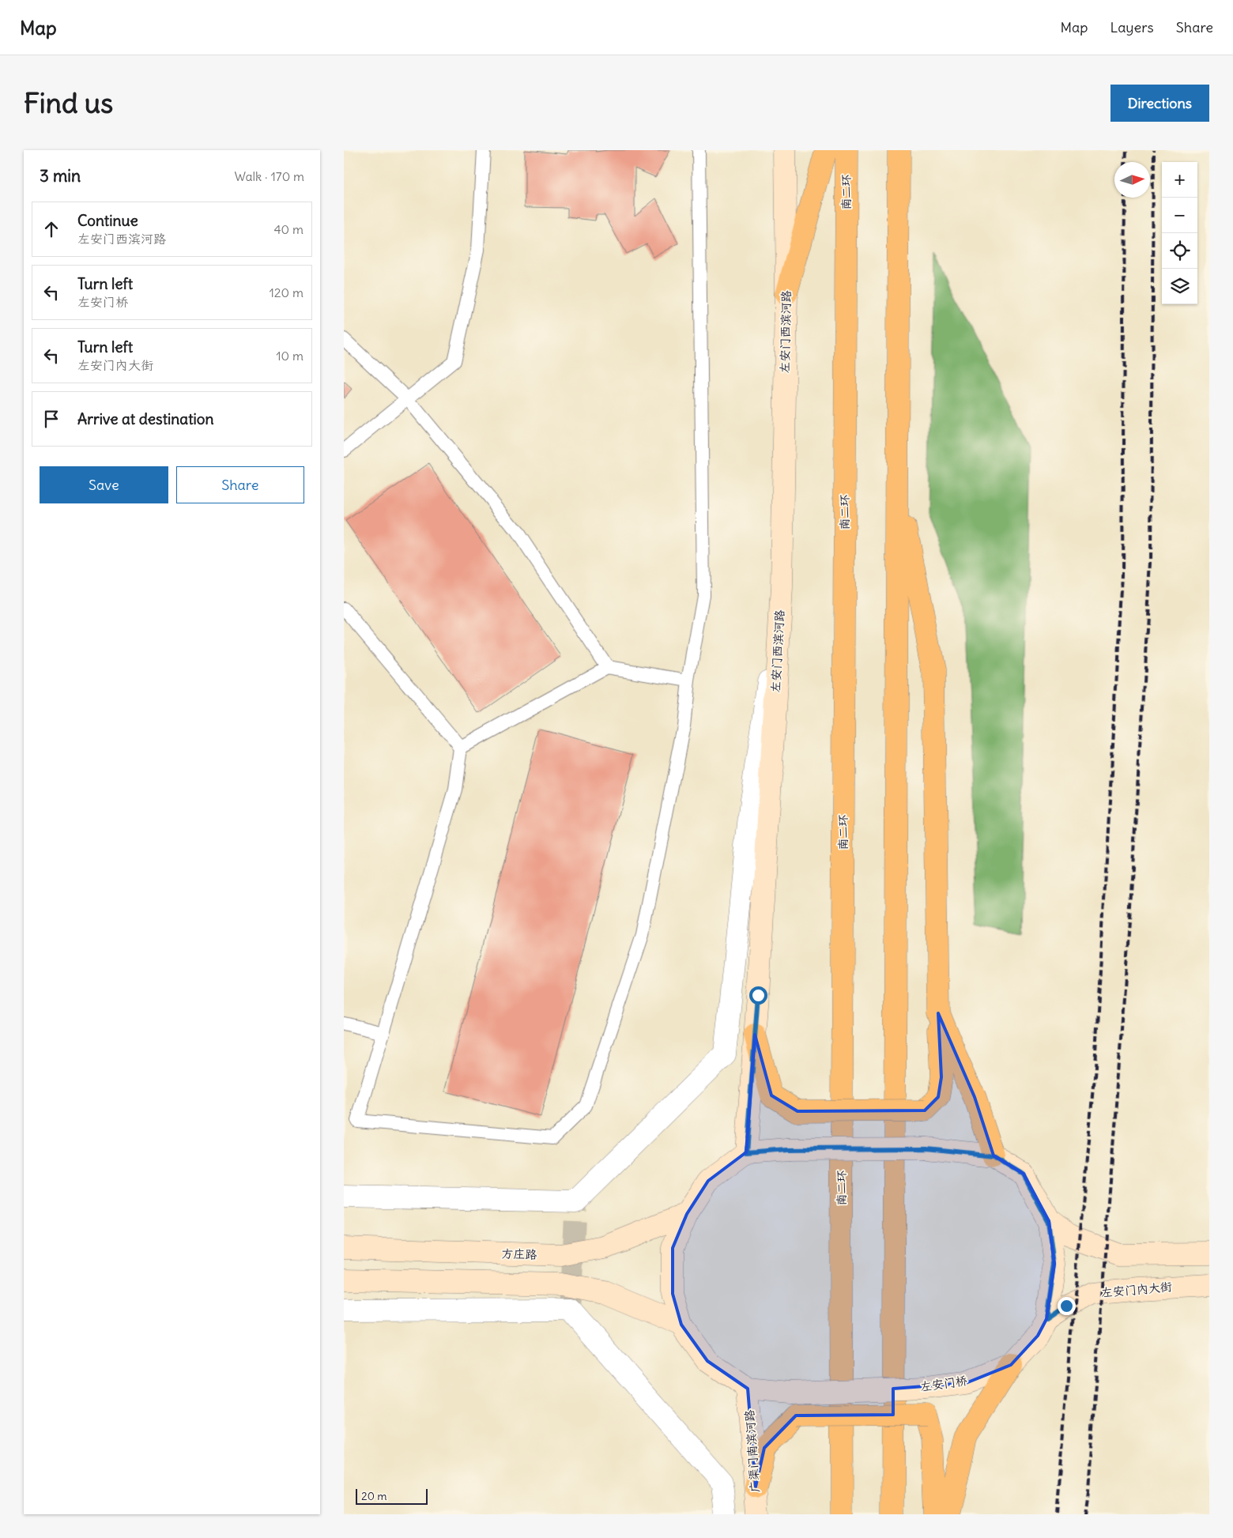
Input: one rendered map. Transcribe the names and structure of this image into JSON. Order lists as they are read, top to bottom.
{
  "streets": {
    "highway": ["南二环"],
    "main road": [
      "左安门西滨河路",
      "方庄路",
      "左安门内大街",
      "左安门桥",
      "广渠门南滨河路"
    ]
  },
  "crossings": [
    ["左安门西滨河路", "左安门桥"],
    ["方庄路", "左安门桥"],
    ["左安门内大街", "左安门桥"],
    ["左安门桥", "广渠门南滨河路"]
  ],
  "scale_bar": "20 m",
  "north": "right",
  "page": {
    "header": "Map",
    "nav": ["Map", "Layers", "Share"],
    "buttons": [
      "Directions",
      ["Save", "Share"]
    ],
    "title": "Find us",
    "heading": ["3 min", "Walk · 170 m"],
    "map_buttons": ["+", "−"],
    "list": [
      ["Continue", "左安门西滨河路", "40 m"],
      ["Turn left", "左安门桥", "120 m"],
      ["Turn left", "左安门内大街", "10 m"],
      "Arrive at destination"
    ],
    "scale": "20 m"
  }
}
